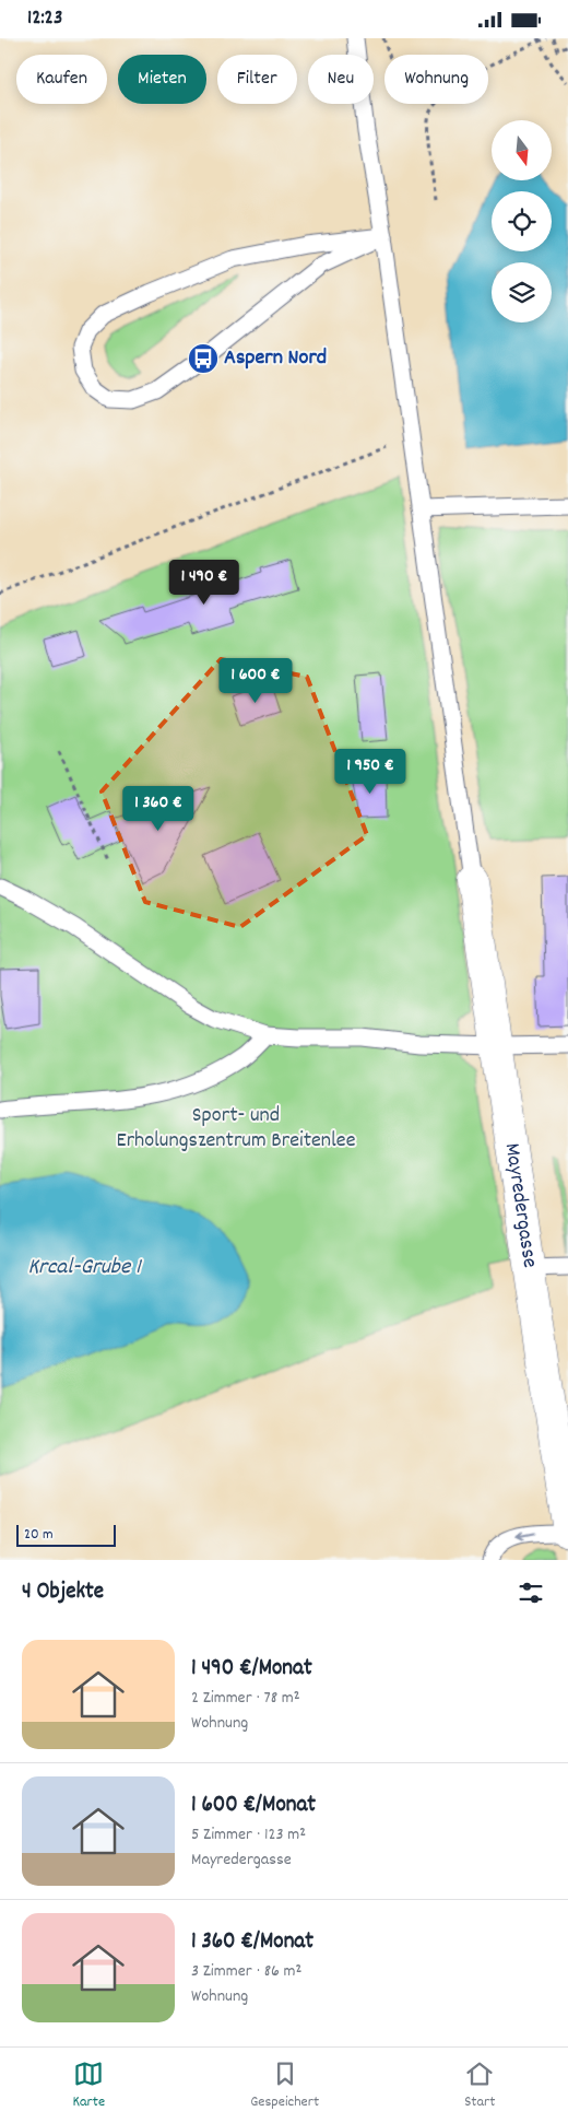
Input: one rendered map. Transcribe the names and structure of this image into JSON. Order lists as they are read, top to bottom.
{
  "streets": {
    "street": ["Mayredergasse"]
  },
  "water": ["Krcal-Grube 1"],
  "parks": ["Sport- und Erholungszentrum Breitenlee"],
  "places": {
    "bus stop": ["Aspern Nord"]
  },
  "scale_bar": "20 m",
  "north": "bottom",
  "page": {
    "status": "12:23",
    "chip": [
      "Kaufen",
      "Mieten",
      "Filter",
      "Neu",
      "Wohnung"
    ],
    "price": [
      "1 490 €",
      "1 600 €",
      "1 950 €",
      "1 360 €"
    ],
    "scale": "20 m",
    "heading": "4 Objekte",
    "list": [
      {
        "name": "1 490 €/Monat",
        "note": "2 Zimmer · 78 m² · Wohnung"
      },
      {
        "name": "1 600 €/Monat",
        "note": "5 Zimmer · 123 m² · Mayredergasse"
      },
      {
        "name": "1 360 €/Monat",
        "note": "3 Zimmer · 86 m² · Wohnung"
      }
    ],
    "tabs": ["Karte", "Gespeichert", "Start"]
  }
}
